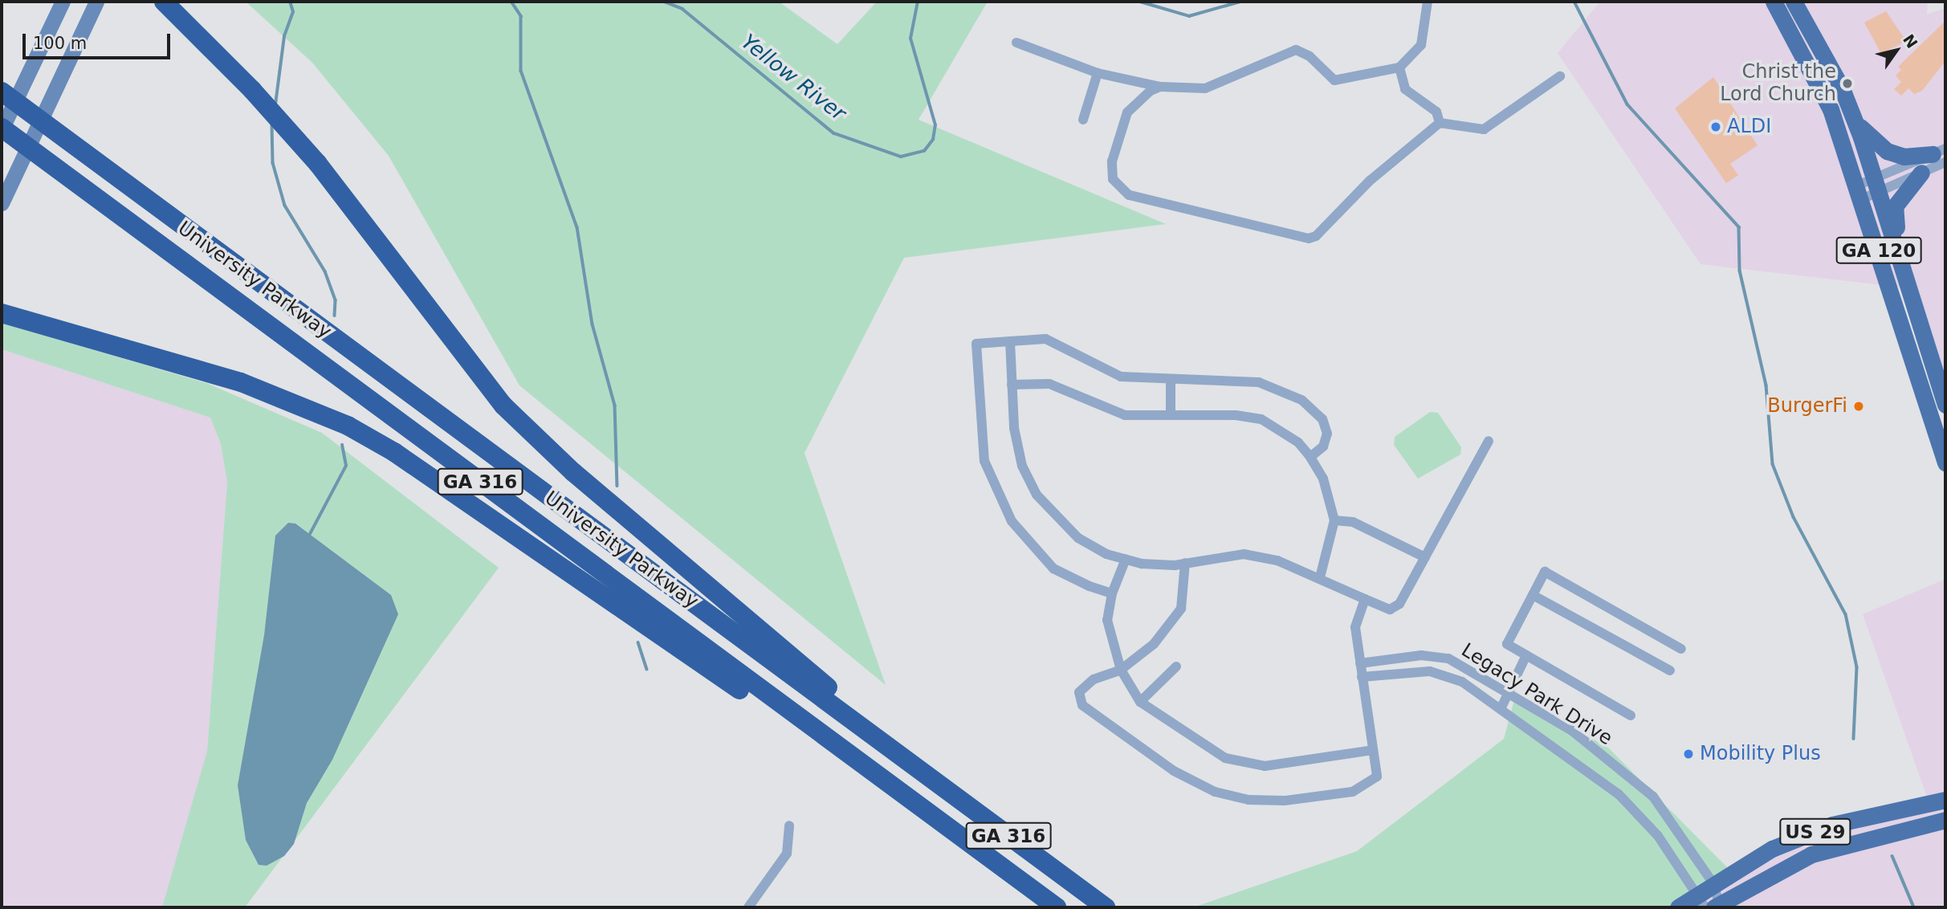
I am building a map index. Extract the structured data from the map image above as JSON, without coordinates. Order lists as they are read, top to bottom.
{
  "streets": {
    "highway": ["University Parkway", "GA 316"],
    "main road": ["GA 120", "US 29"],
    "street": ["Legacy Park Drive"]
  },
  "crossings": [
    ["Legacy Park Drive", "US 29"]
  ],
  "water": ["Yellow River"],
  "places": [
    "Christ the Lord Church",
    "ALDI",
    "BurgerFi",
    "Mobility Plus"
  ],
  "scale_bar": "100 m",
  "north": "top right"
}
